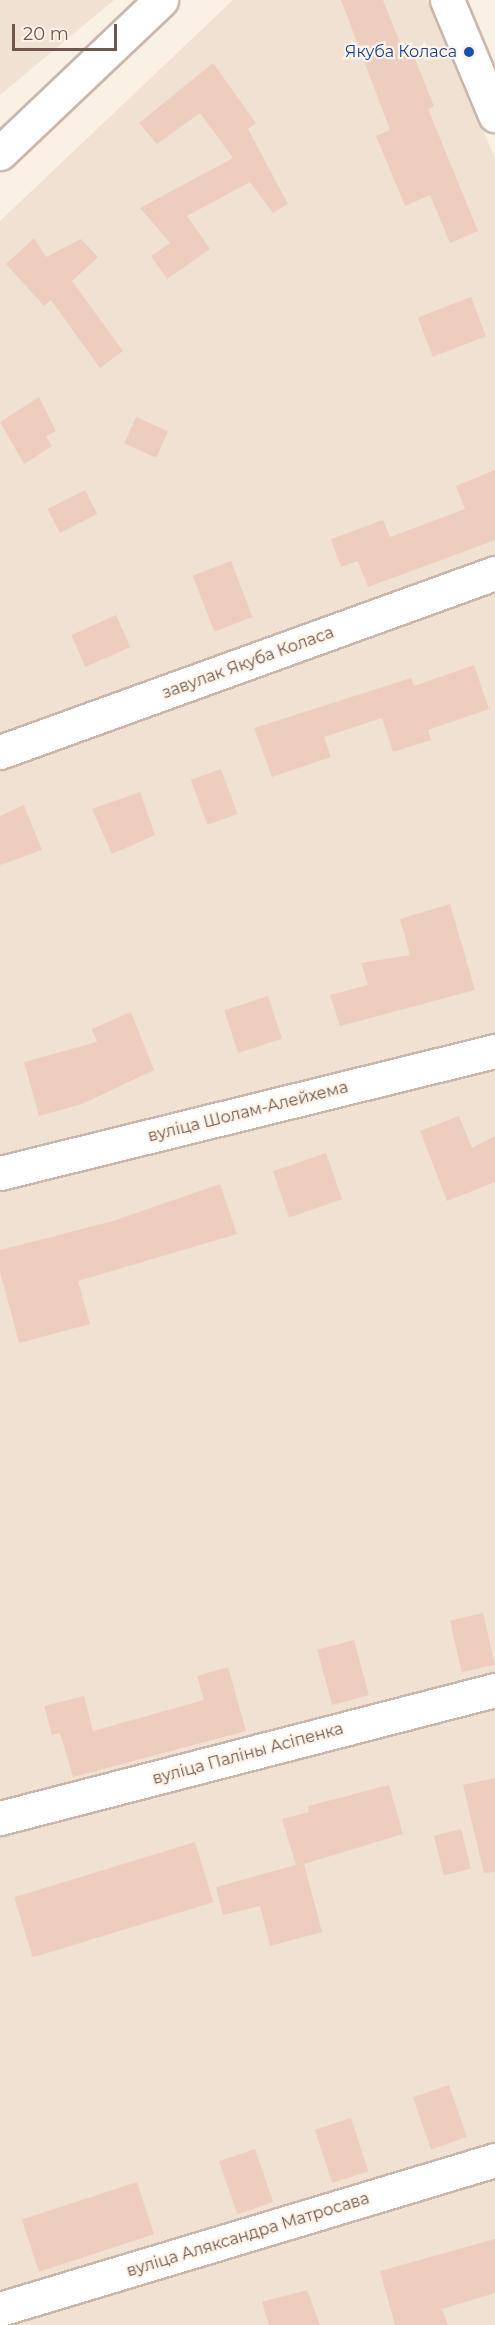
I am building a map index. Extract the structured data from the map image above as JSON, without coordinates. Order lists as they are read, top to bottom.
{
  "streets": {
    "street": [
      "завулак Якуба Коласа",
      "вуліца Шолам-Алейхема",
      "вуліца Паліны Асіпенка",
      "вуліца Аляксандра Матросава"
    ]
  },
  "places": ["Якуба Коласа"],
  "scale_bar": "20 m"
}
